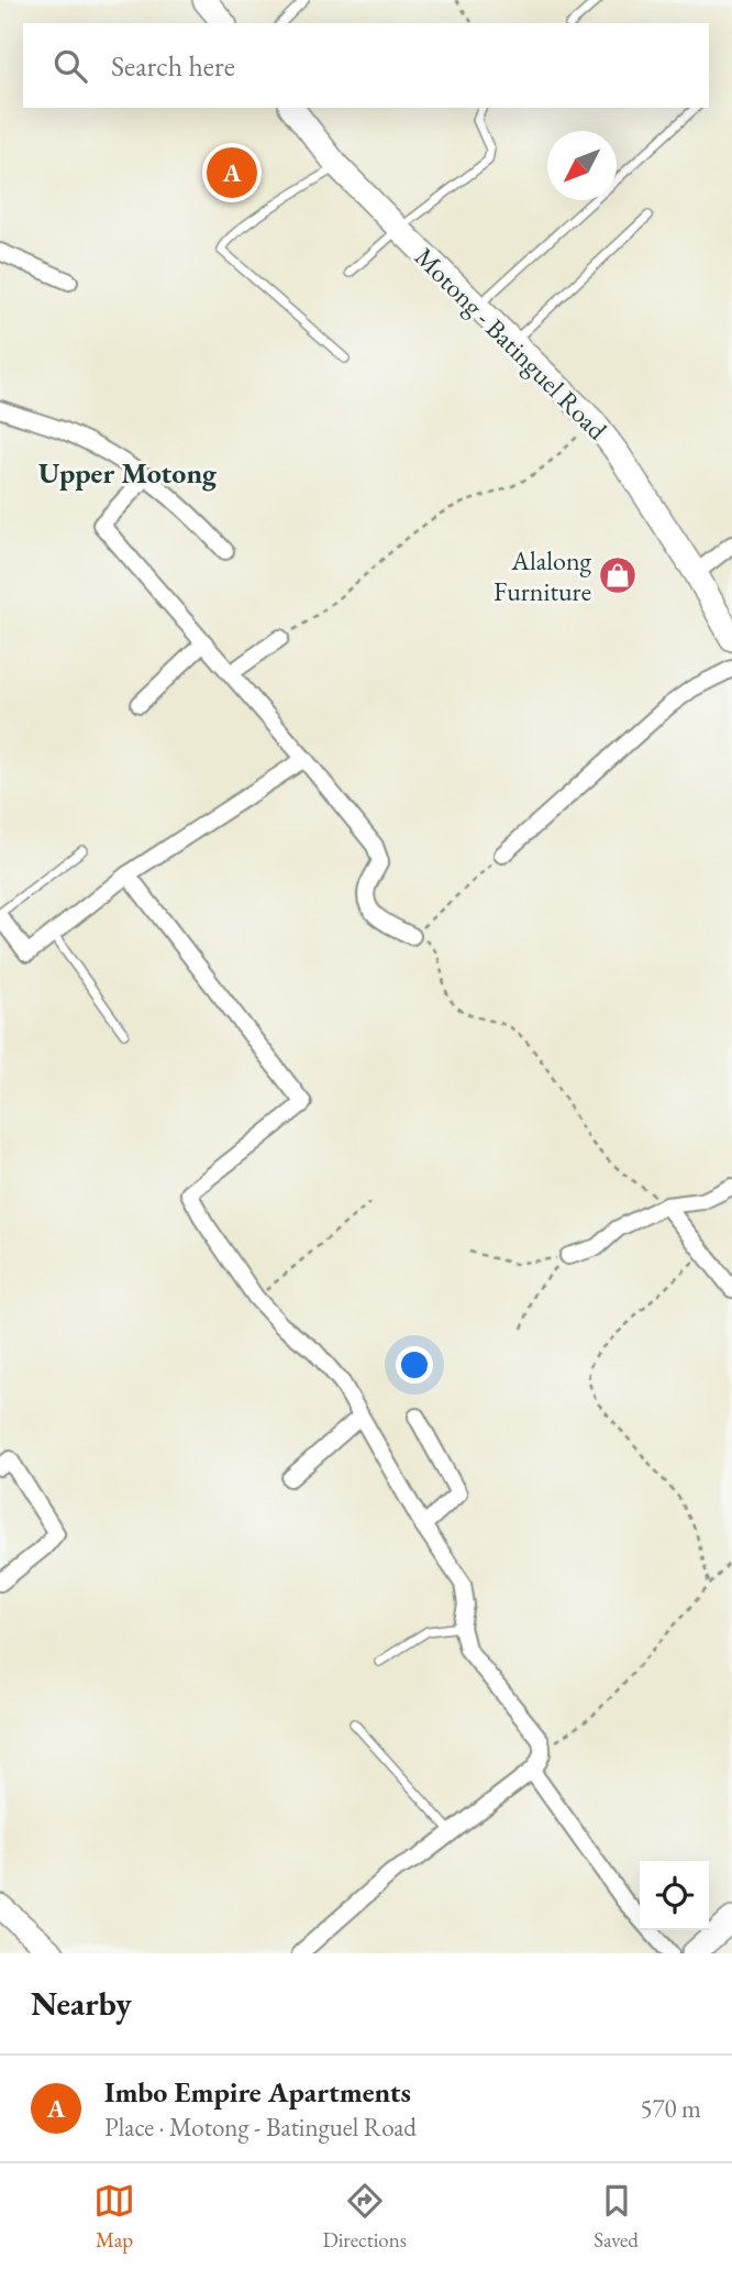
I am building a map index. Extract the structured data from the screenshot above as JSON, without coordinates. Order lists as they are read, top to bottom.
{
  "streets": {
    "street": ["Motong - Batinguel Road"]
  },
  "districts": ["Upper Motong"],
  "places": {
    "shop": ["Alalong Furniture"]
  },
  "north": "bottom left",
  "page": {
    "search": "Search here",
    "pins": "A",
    "heading": "Nearby",
    "list": [
      {
        "mark": "A",
        "name": "Imbo Empire Apartments",
        "note": "Place · Motong - Batinguel Road",
        "value": "570 m"
      }
    ],
    "nav": ["Map", "Directions", "Saved"]
  }
}
